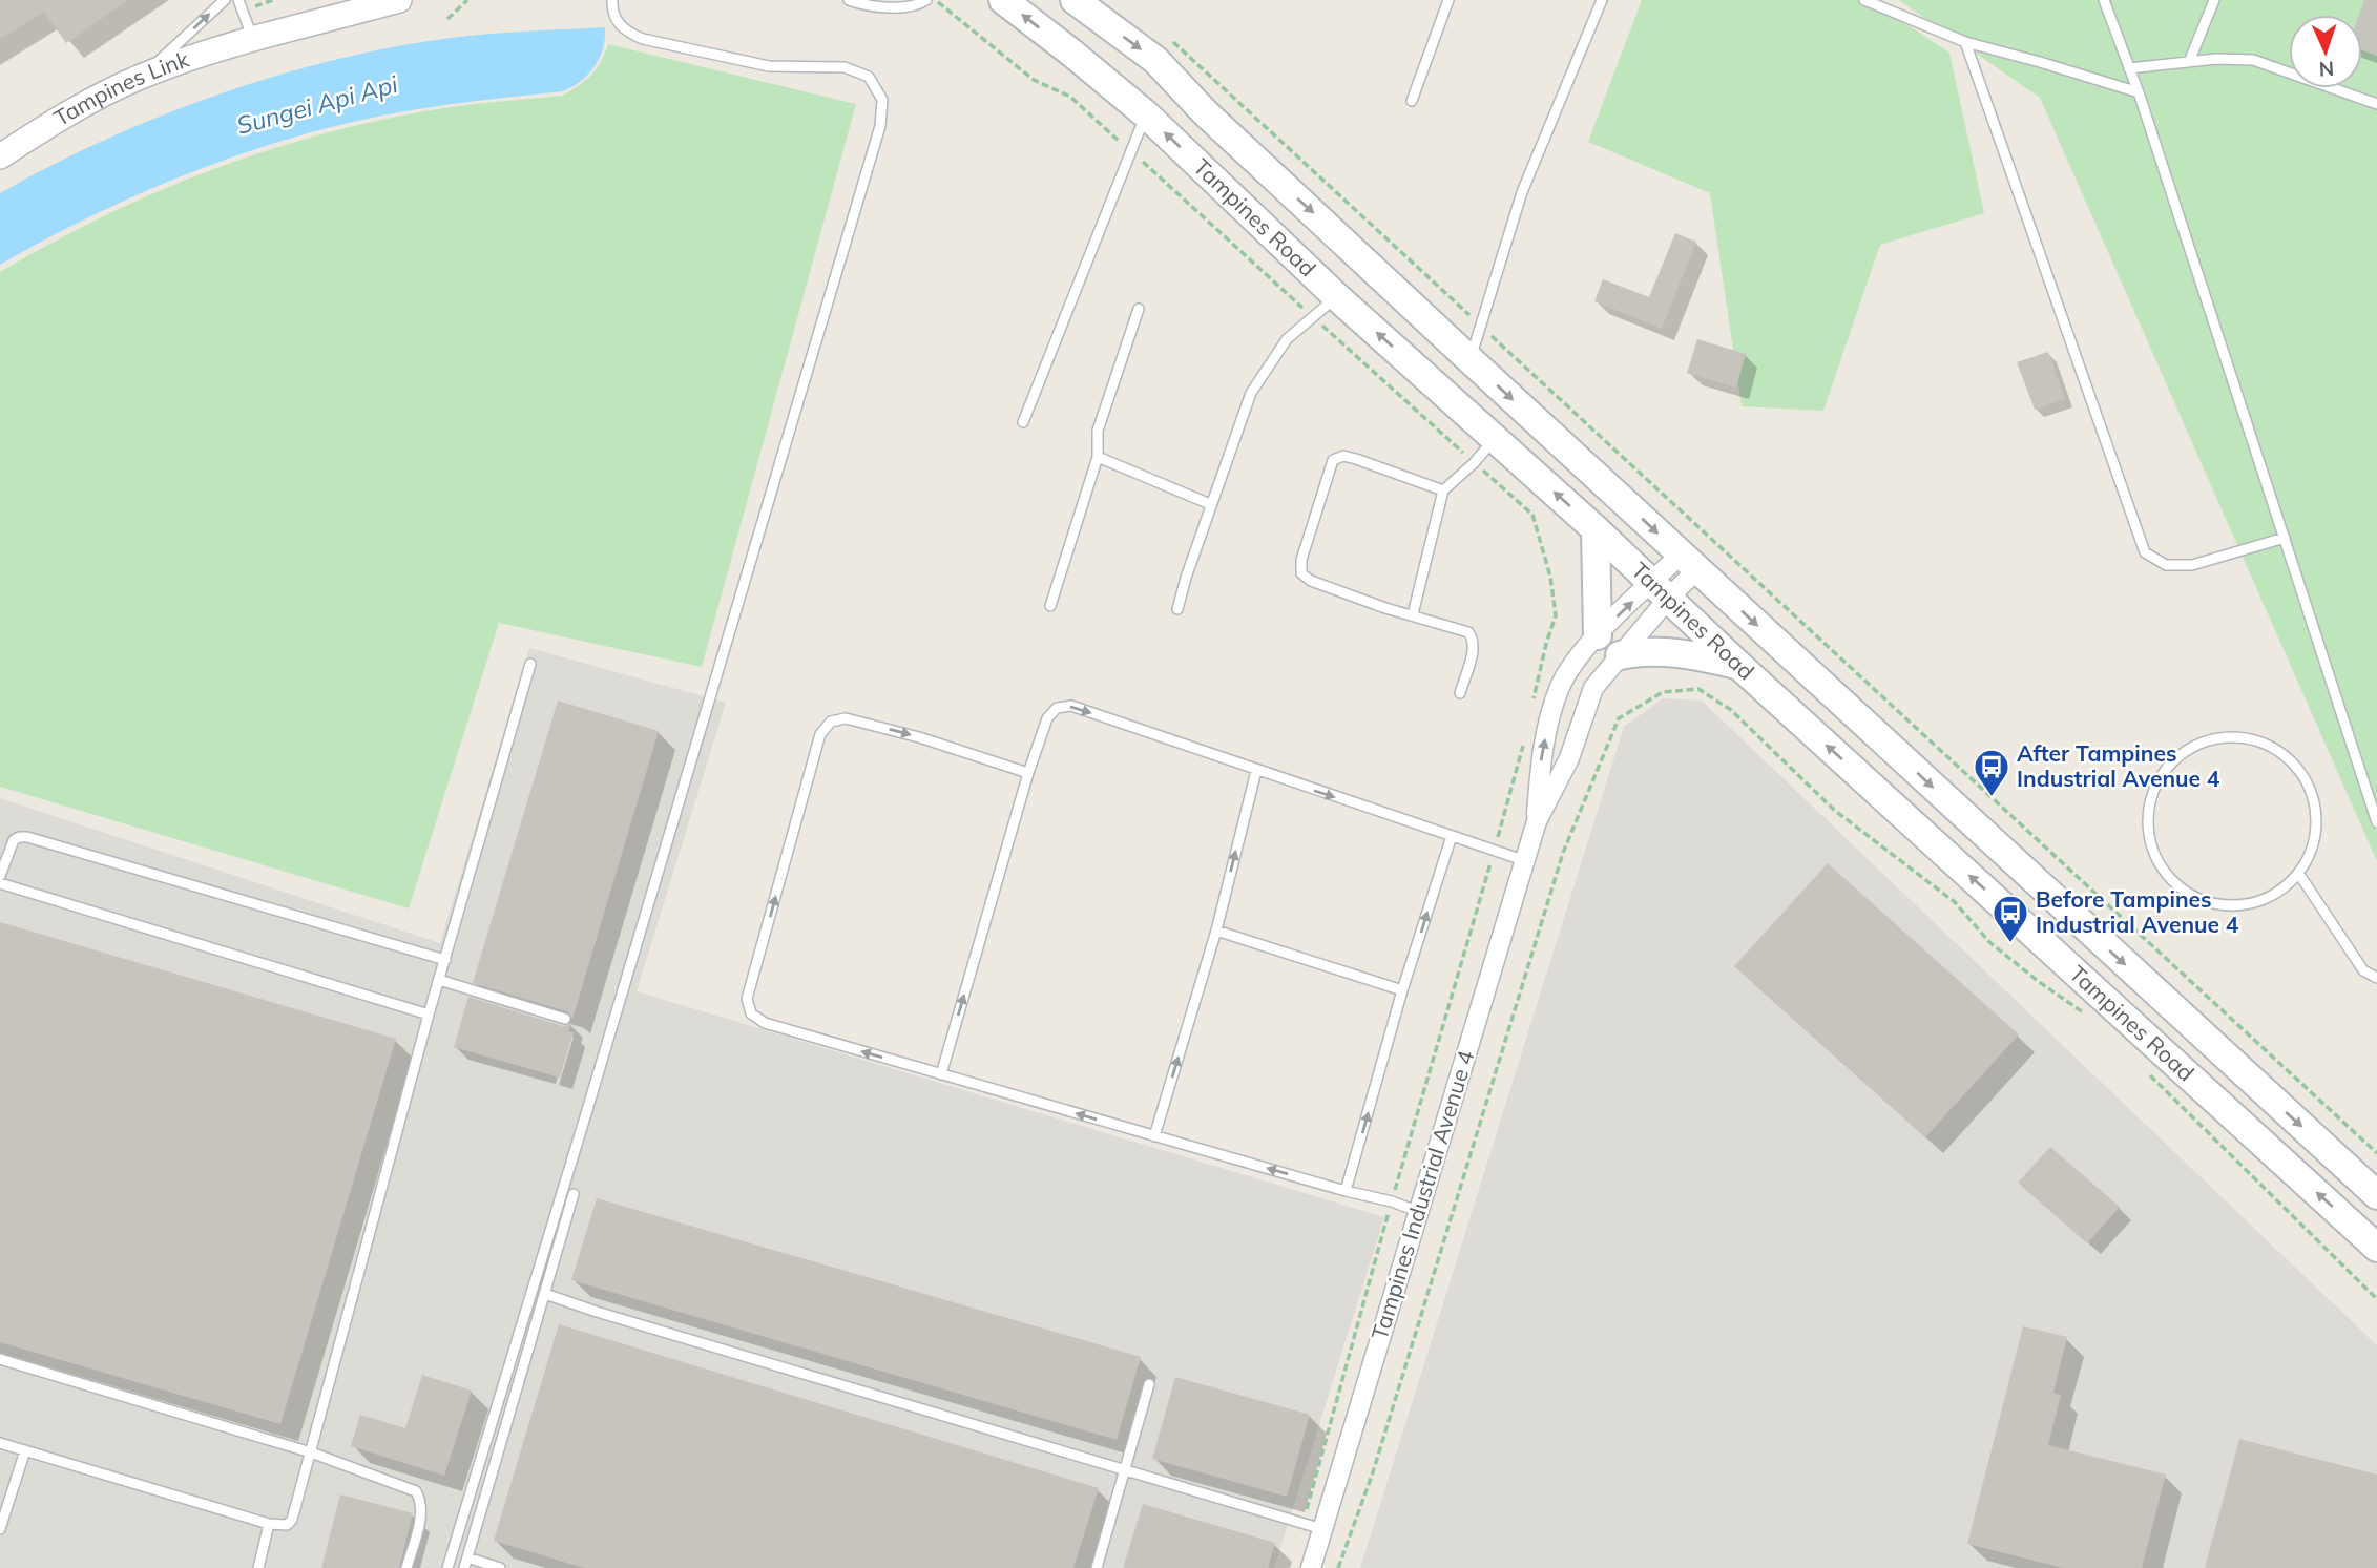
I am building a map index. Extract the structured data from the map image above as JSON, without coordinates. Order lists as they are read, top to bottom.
{
  "streets": {
    "main road": ["Tampines Road"],
    "street": ["Tampines Link", "Tampines Industrial Avenue 4"]
  },
  "crossings": [
    ["Tampines Road", "Tampines Industrial Avenue 4"]
  ],
  "water": ["Sungei Api Api"],
  "places": {
    "bus stop": ["After Tampines Industrial Avenue 4", "Before Tampines Industrial Avenue 4"]
  },
  "north": "bottom"
}
